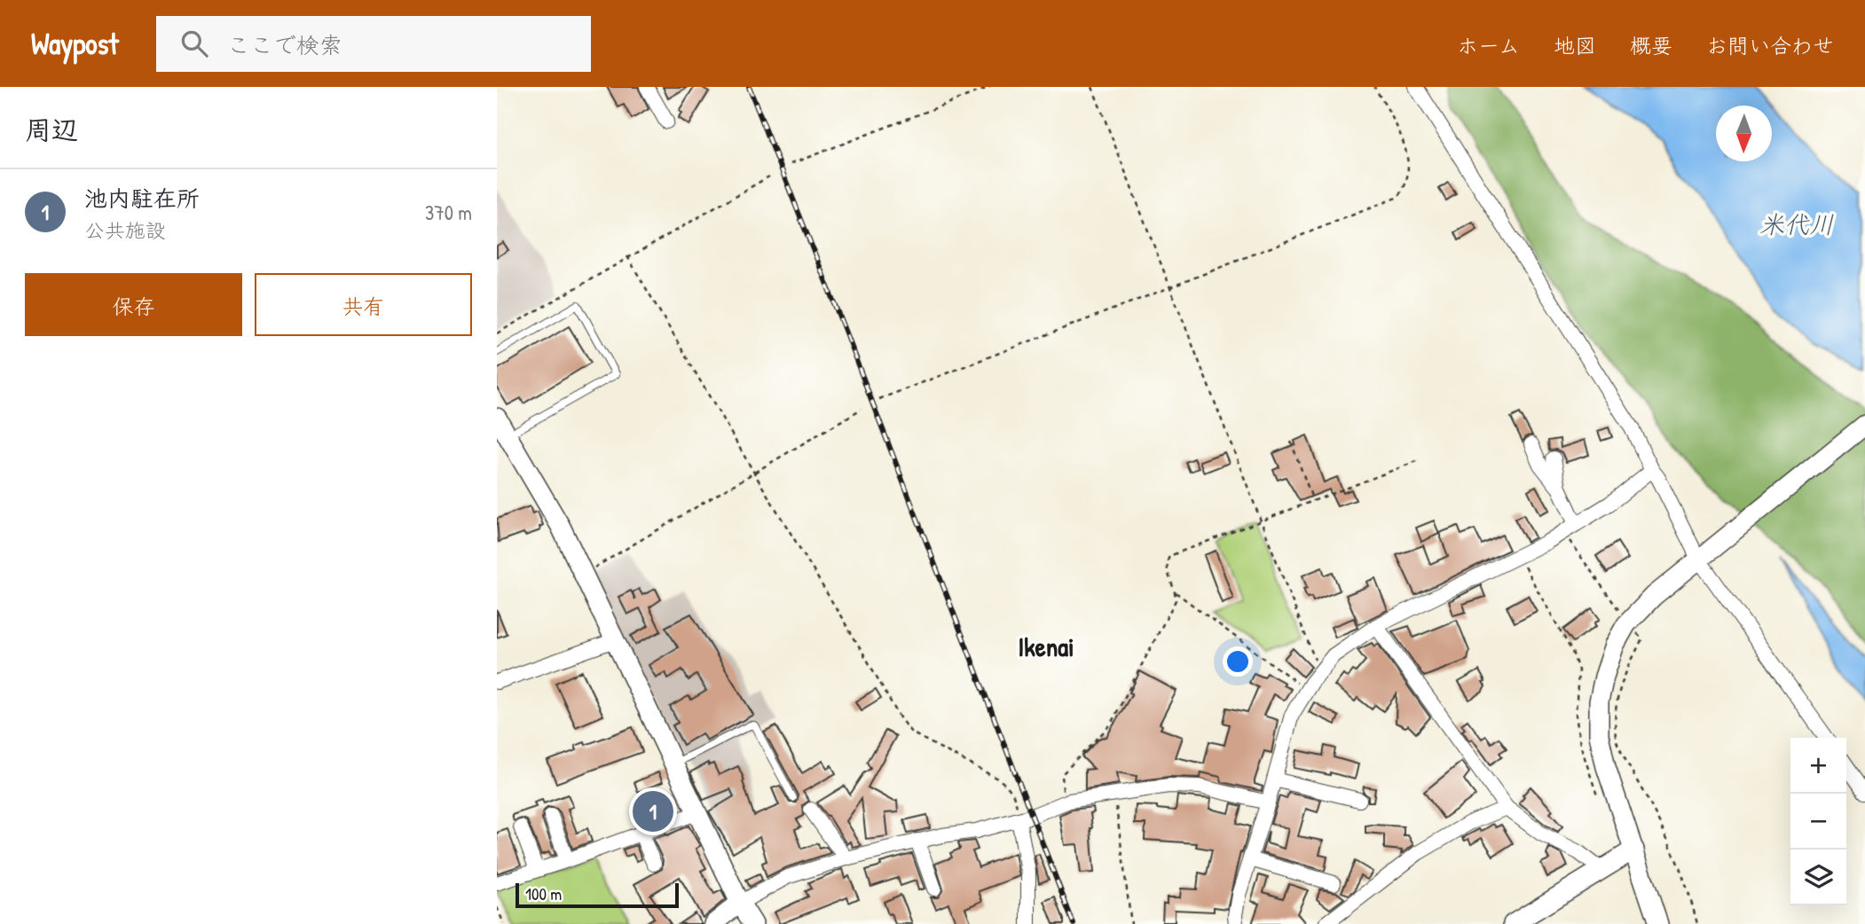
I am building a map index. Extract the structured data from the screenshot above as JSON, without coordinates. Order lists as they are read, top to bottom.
{
  "districts": ["Ikenai"],
  "water": ["米代川"],
  "scale_bar": "100 m",
  "north": "bottom",
  "page": {
    "header": "Waypost",
    "search": "ここで検索",
    "nav": [
      "ホーム",
      "地図",
      "概要",
      "お問い合わせ"
    ],
    "heading": "周辺",
    "list": [
      {
        "mark": "1",
        "name": "池内駐在所",
        "note": "公共施設",
        "value": "370 m"
      }
    ],
    "buttons": ["保存", "共有"],
    "map_buttons": ["+", "−"],
    "pins": "1",
    "scale": "100 m"
  }
}
